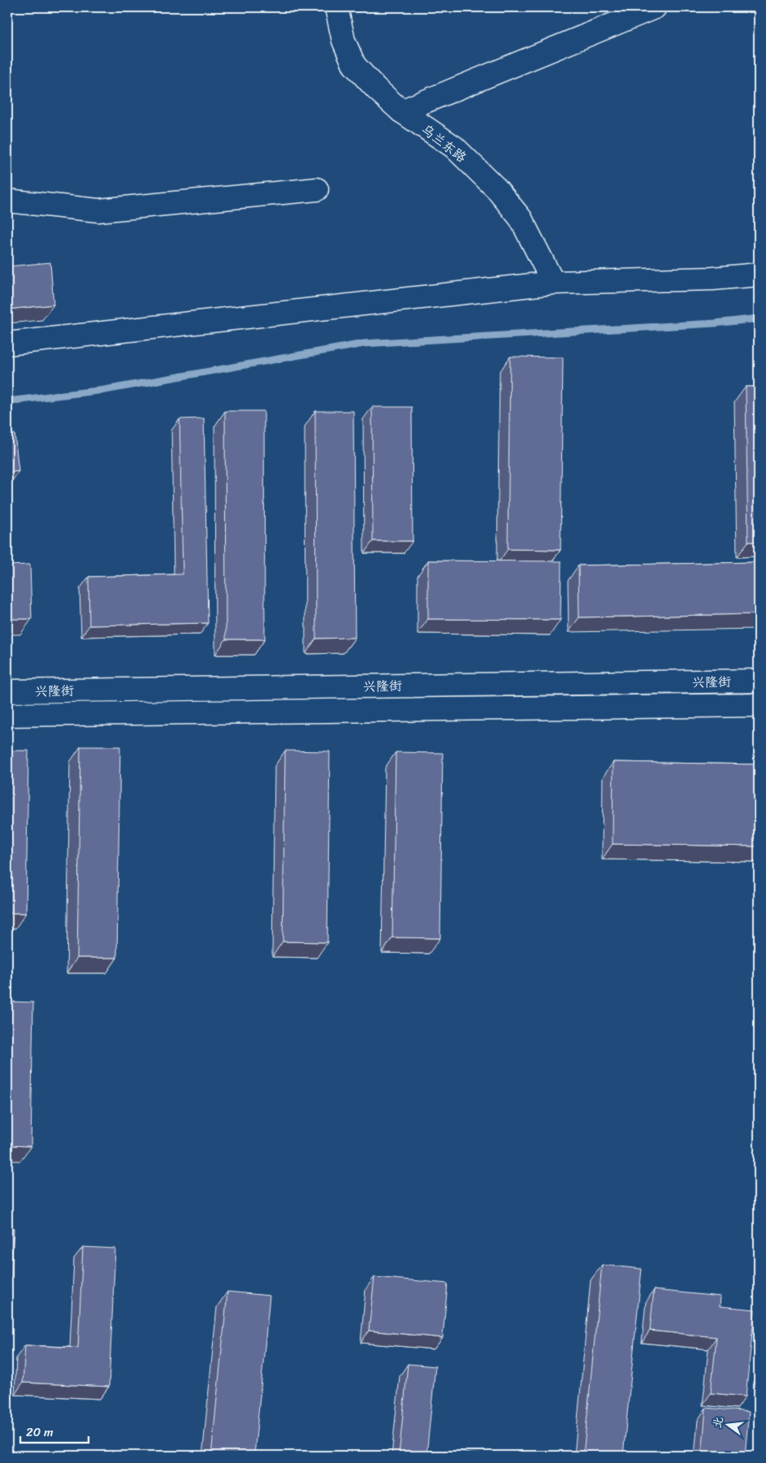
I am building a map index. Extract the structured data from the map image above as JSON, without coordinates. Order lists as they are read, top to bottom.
{
  "streets": {
    "street": ["乌兰东路", "兴隆街"]
  },
  "scale_bar": "20 m",
  "north": "left"
}
